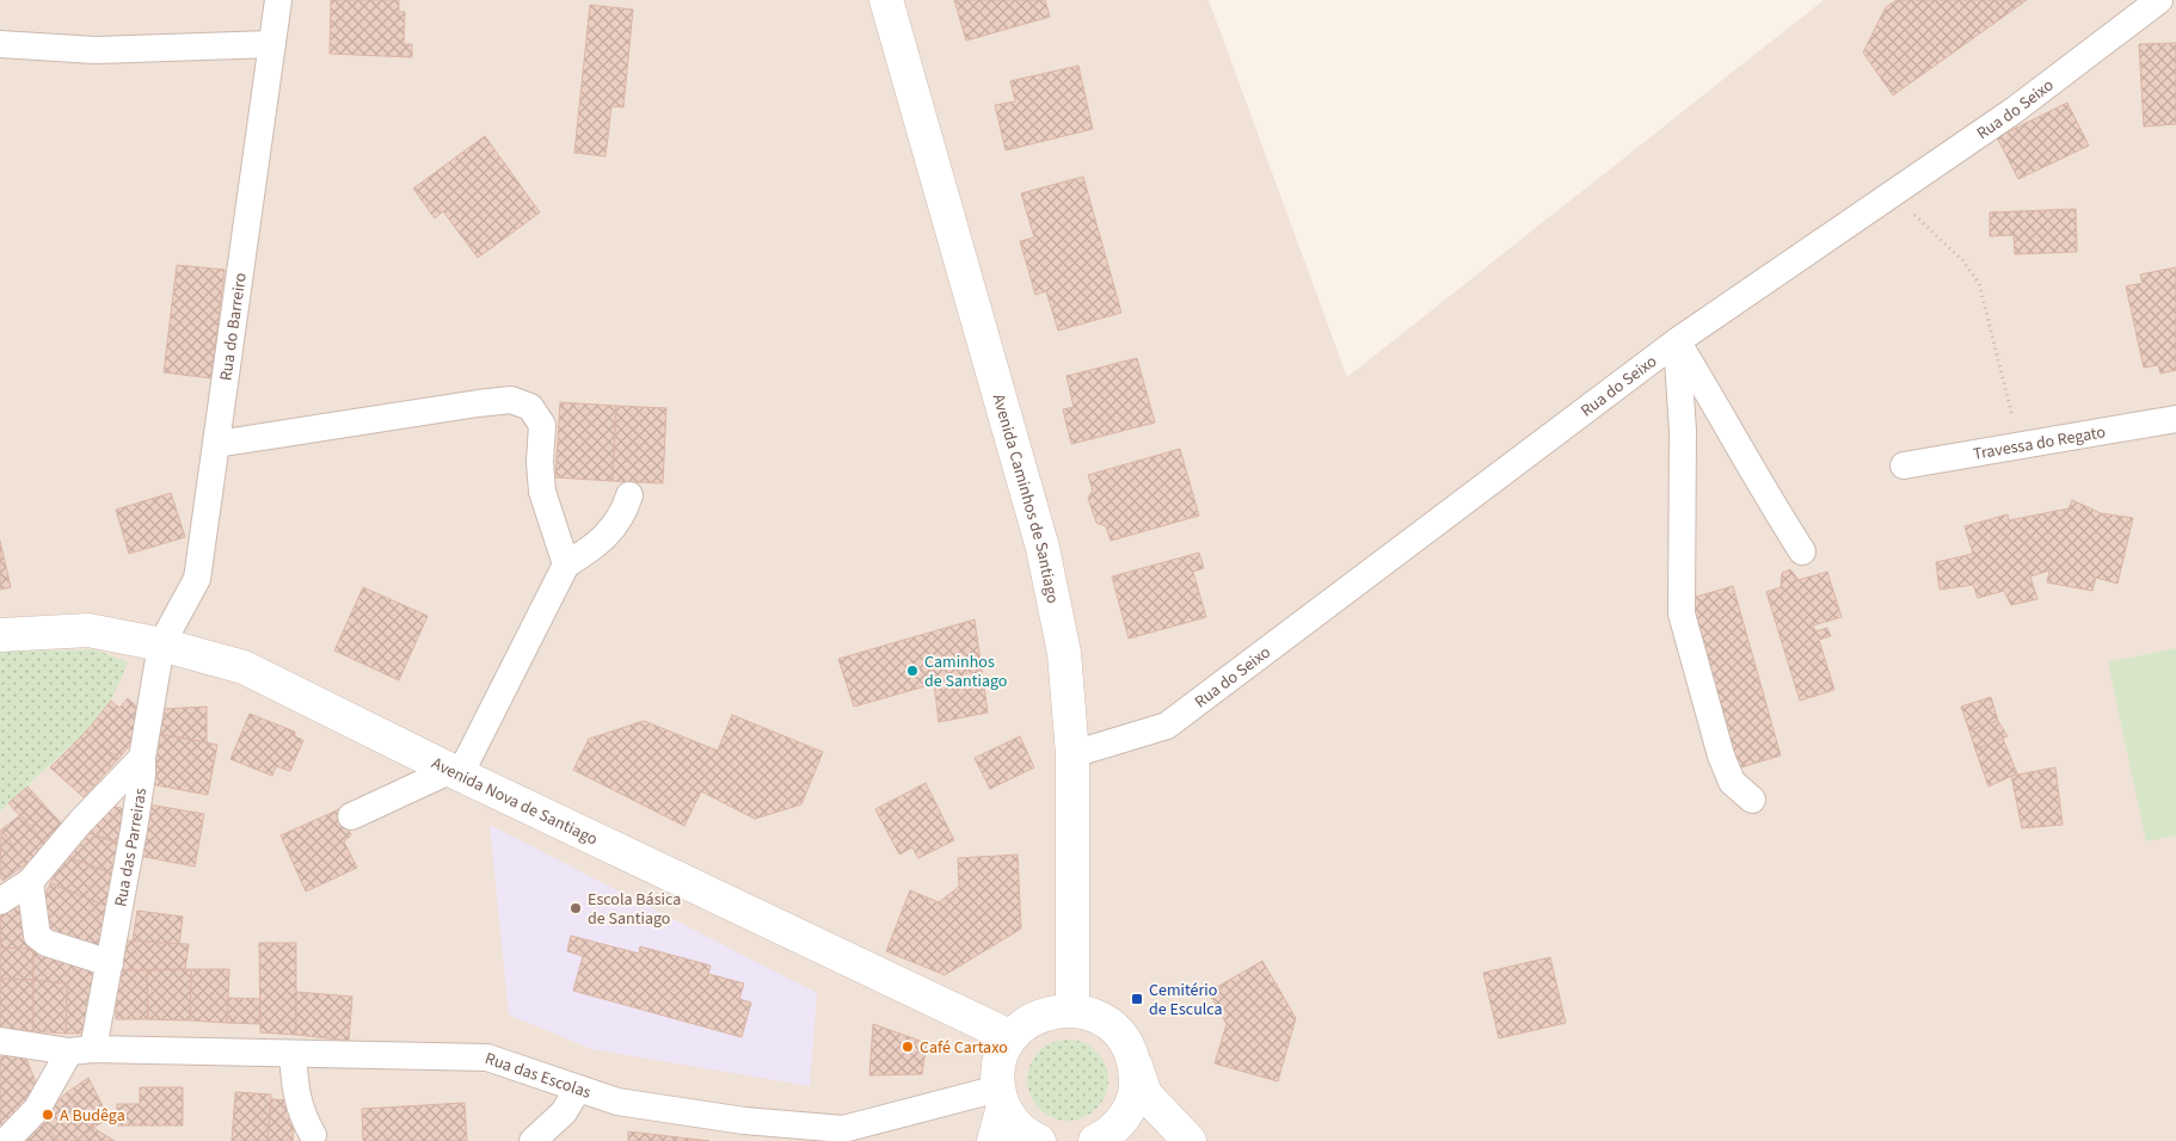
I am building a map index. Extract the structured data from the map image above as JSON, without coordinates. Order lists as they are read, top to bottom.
{
  "streets": {
    "street": [
      "Rua do Seixo",
      "Rua do Barreiro",
      "Travessa do Regato",
      "Avenida Caminhos de Santiago",
      "Avenida Nova de Santiago",
      "Rua das Parreiras",
      "Rua das Escolas"
    ]
  },
  "crossings": [
    ["Rua do Seixo", "Avenida Caminhos de Santiago"],
    ["Rua do Barreiro", "Avenida Nova de Santiago"],
    ["Rua do Barreiro", "Rua das Parreiras"],
    ["Avenida Nova de Santiago", "Rua das Parreiras"],
    ["Rua das Parreiras", "Rua das Escolas"]
  ],
  "places": {
    "other": [
      "Caminhos de Santiago",
      "Escola Básica de Santiago",
      "Café Cartaxo",
      "A Budêga"
    ],
    "transit": ["Cemitério de Esculca"]
  }
}
